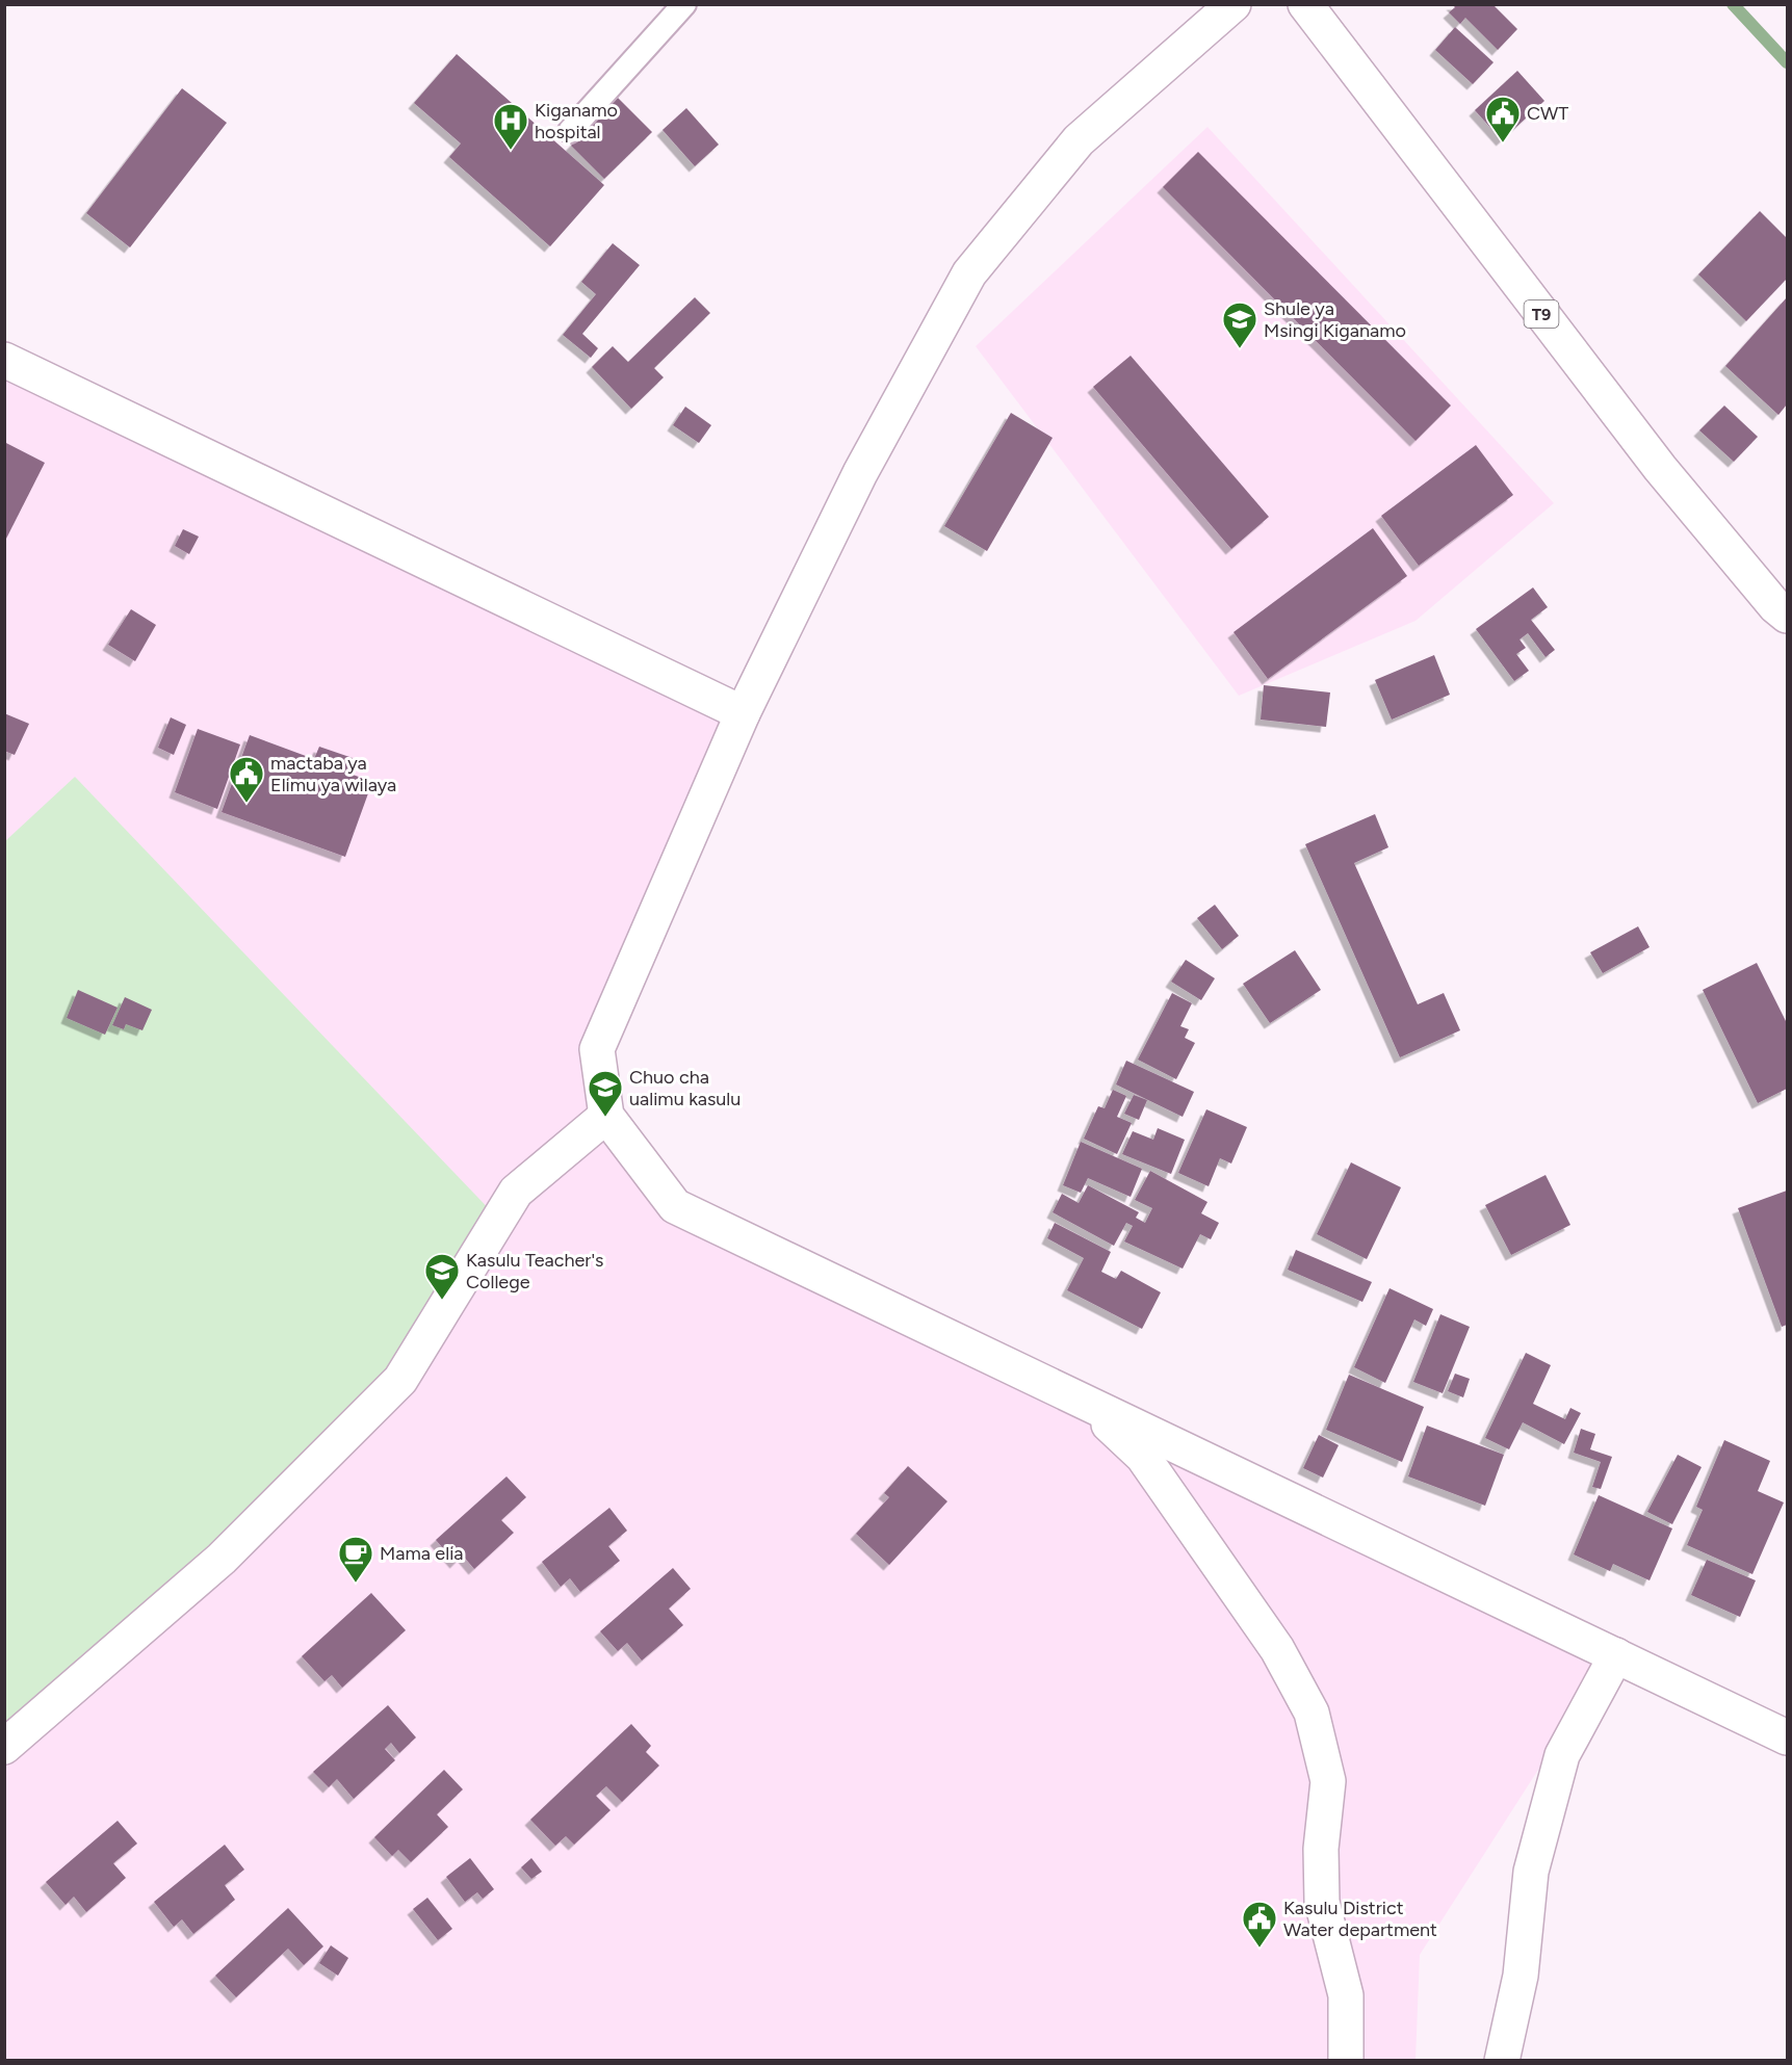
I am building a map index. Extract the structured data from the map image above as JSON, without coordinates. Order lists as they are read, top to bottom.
{
  "streets": {
    "main road": ["T9"]
  },
  "places": {
    "public building": ["CWT", "mactaba ya Elimu ya wilaya", "Kasulu District Water department"],
    "hospital": ["Kiganamo hospital"],
    "school or university": ["Shule ya Msingi Kiganamo", "Chuo cha ualimu kasulu", "Kasulu Teacher's College"],
    "cafe": ["Mama elia"]
  }
}
